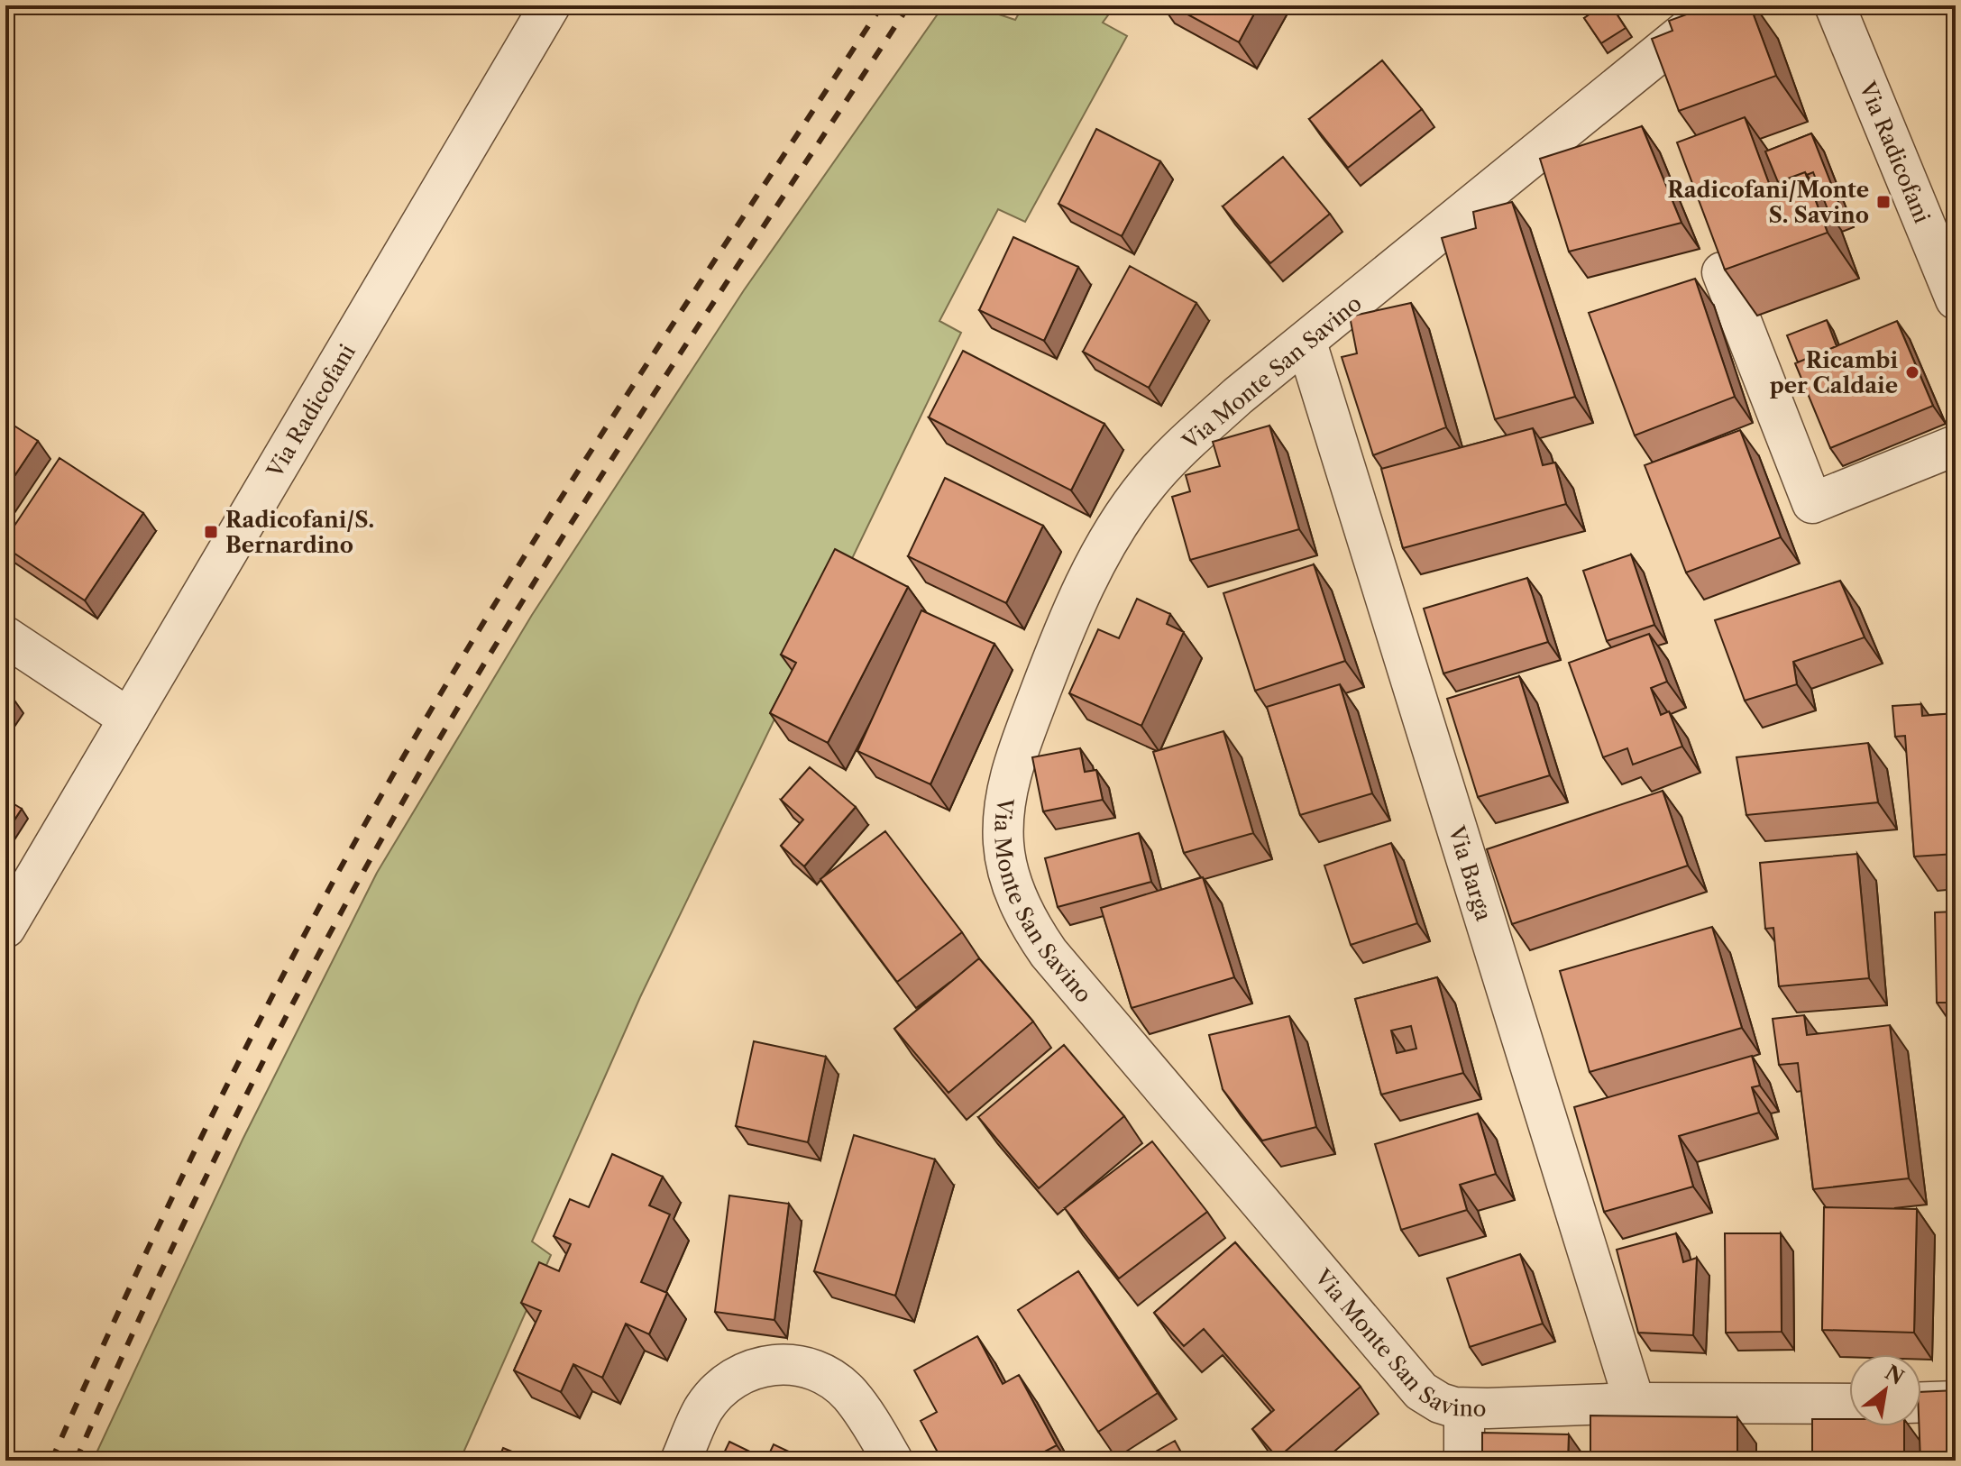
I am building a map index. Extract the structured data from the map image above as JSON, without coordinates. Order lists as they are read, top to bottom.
{
  "streets": {
    "street": ["Via Radicofani", "Via Monte San Savino", "Via Barga"]
  },
  "crossings": [
    ["Via Monte San Savino", "Via Barga"]
  ],
  "places": {
    "transit": ["Radicofani/Monte S. Savino", "Radicofani/S. Bernardino"],
    "other": ["Ricambi per Caldaie"]
  },
  "north": "top right"
}
